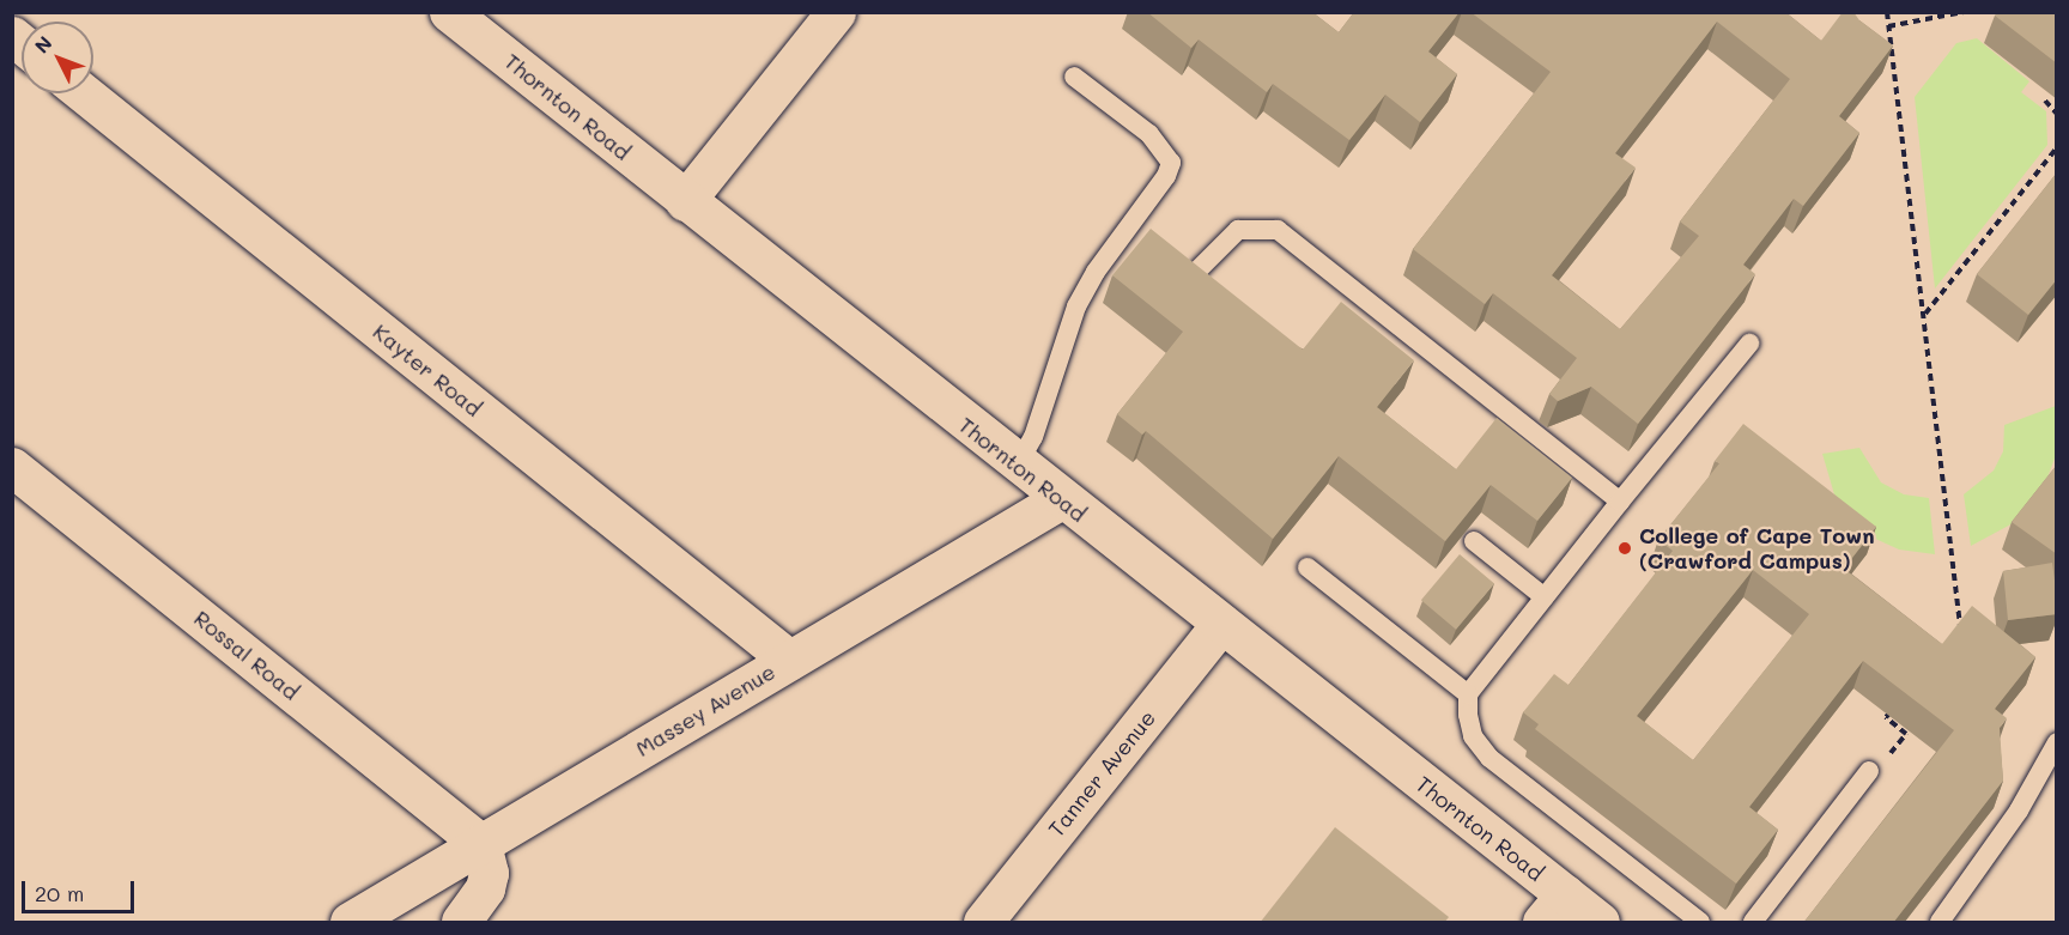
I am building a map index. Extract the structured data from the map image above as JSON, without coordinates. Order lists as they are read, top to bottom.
{
  "streets": {
    "street": [
      "Thornton Road",
      "Kayter Road",
      "Rossal Road",
      "Massey Avenue",
      "Tanner Avenue"
    ]
  },
  "crossings": [
    ["Thornton Road", "Massey Avenue"],
    ["Thornton Road", "Tanner Avenue"],
    ["Kayter Road", "Massey Avenue"],
    ["Rossal Road", "Massey Avenue"]
  ],
  "places": ["College of Cape Town (Crawford Campus)"],
  "scale_bar": "20 m",
  "north": "top left"
}
